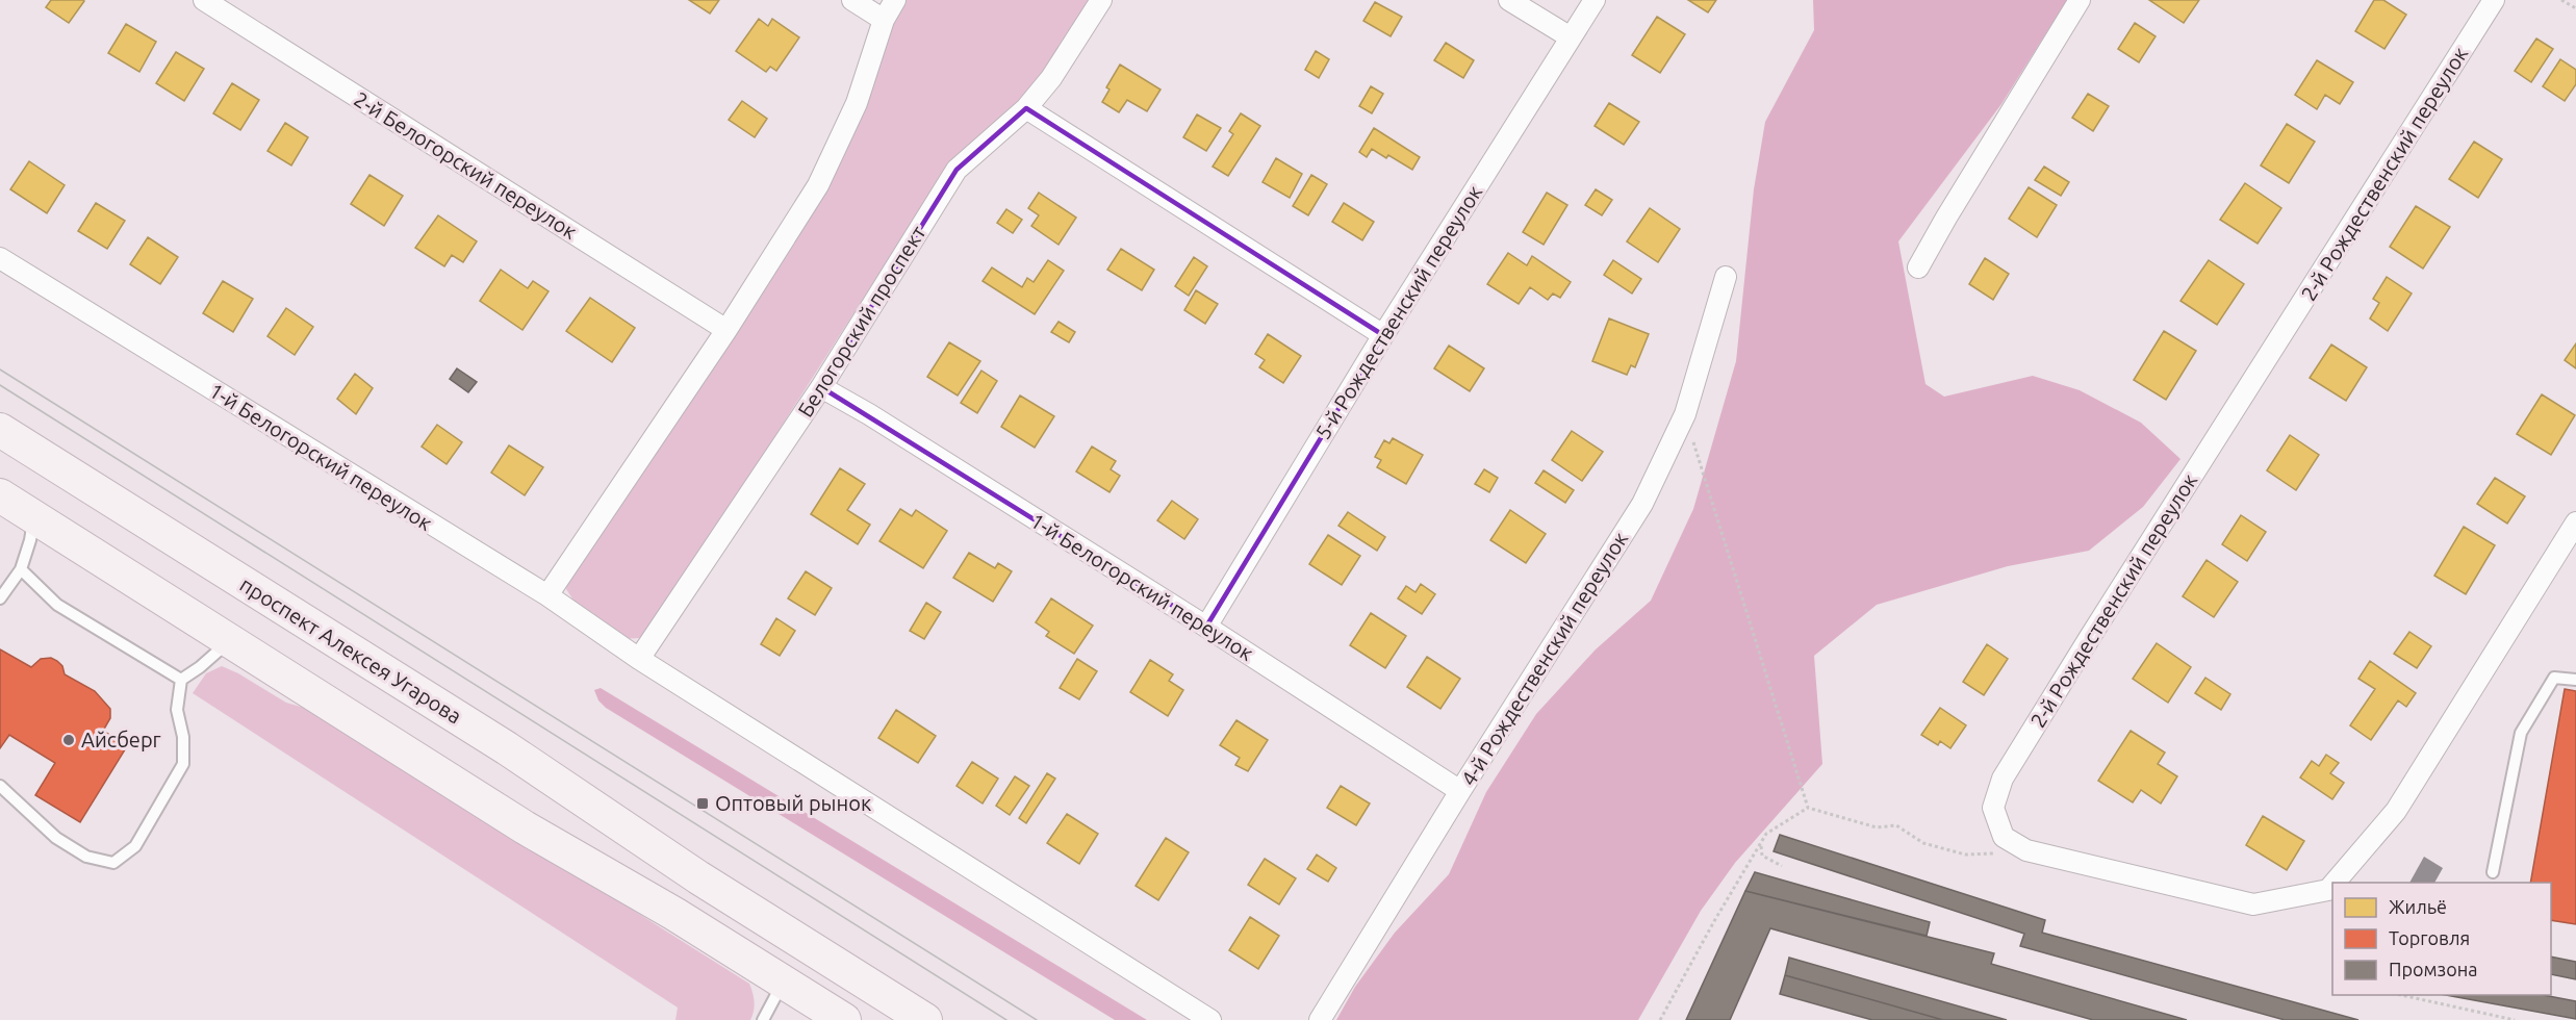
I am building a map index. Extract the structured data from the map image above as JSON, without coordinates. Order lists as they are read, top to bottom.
{
  "streets": {
    "main road": ["проспект Алексея Угарова"],
    "street": [
      "2-й Белогорский переулок",
      "2-й Рождественский переулок",
      "5-й Рождественский переулок",
      "Белогорский проспект",
      "1-й Белогорский переулок",
      "4-й Рождественский переулок"
    ]
  },
  "crossings": [
    ["5-й Рождественский переулок", "1-й Белогорский переулок"],
    ["Белогорский проспект", "1-й Белогорский переулок"],
    ["1-й Белогорский переулок", "4-й Рождественский переулок"]
  ],
  "places": {
    "other": ["Айсберг"],
    "transit": ["Оптовый рынок"]
  },
  "legend": ["Жильё", "Торговля", "Промзона"]
}
